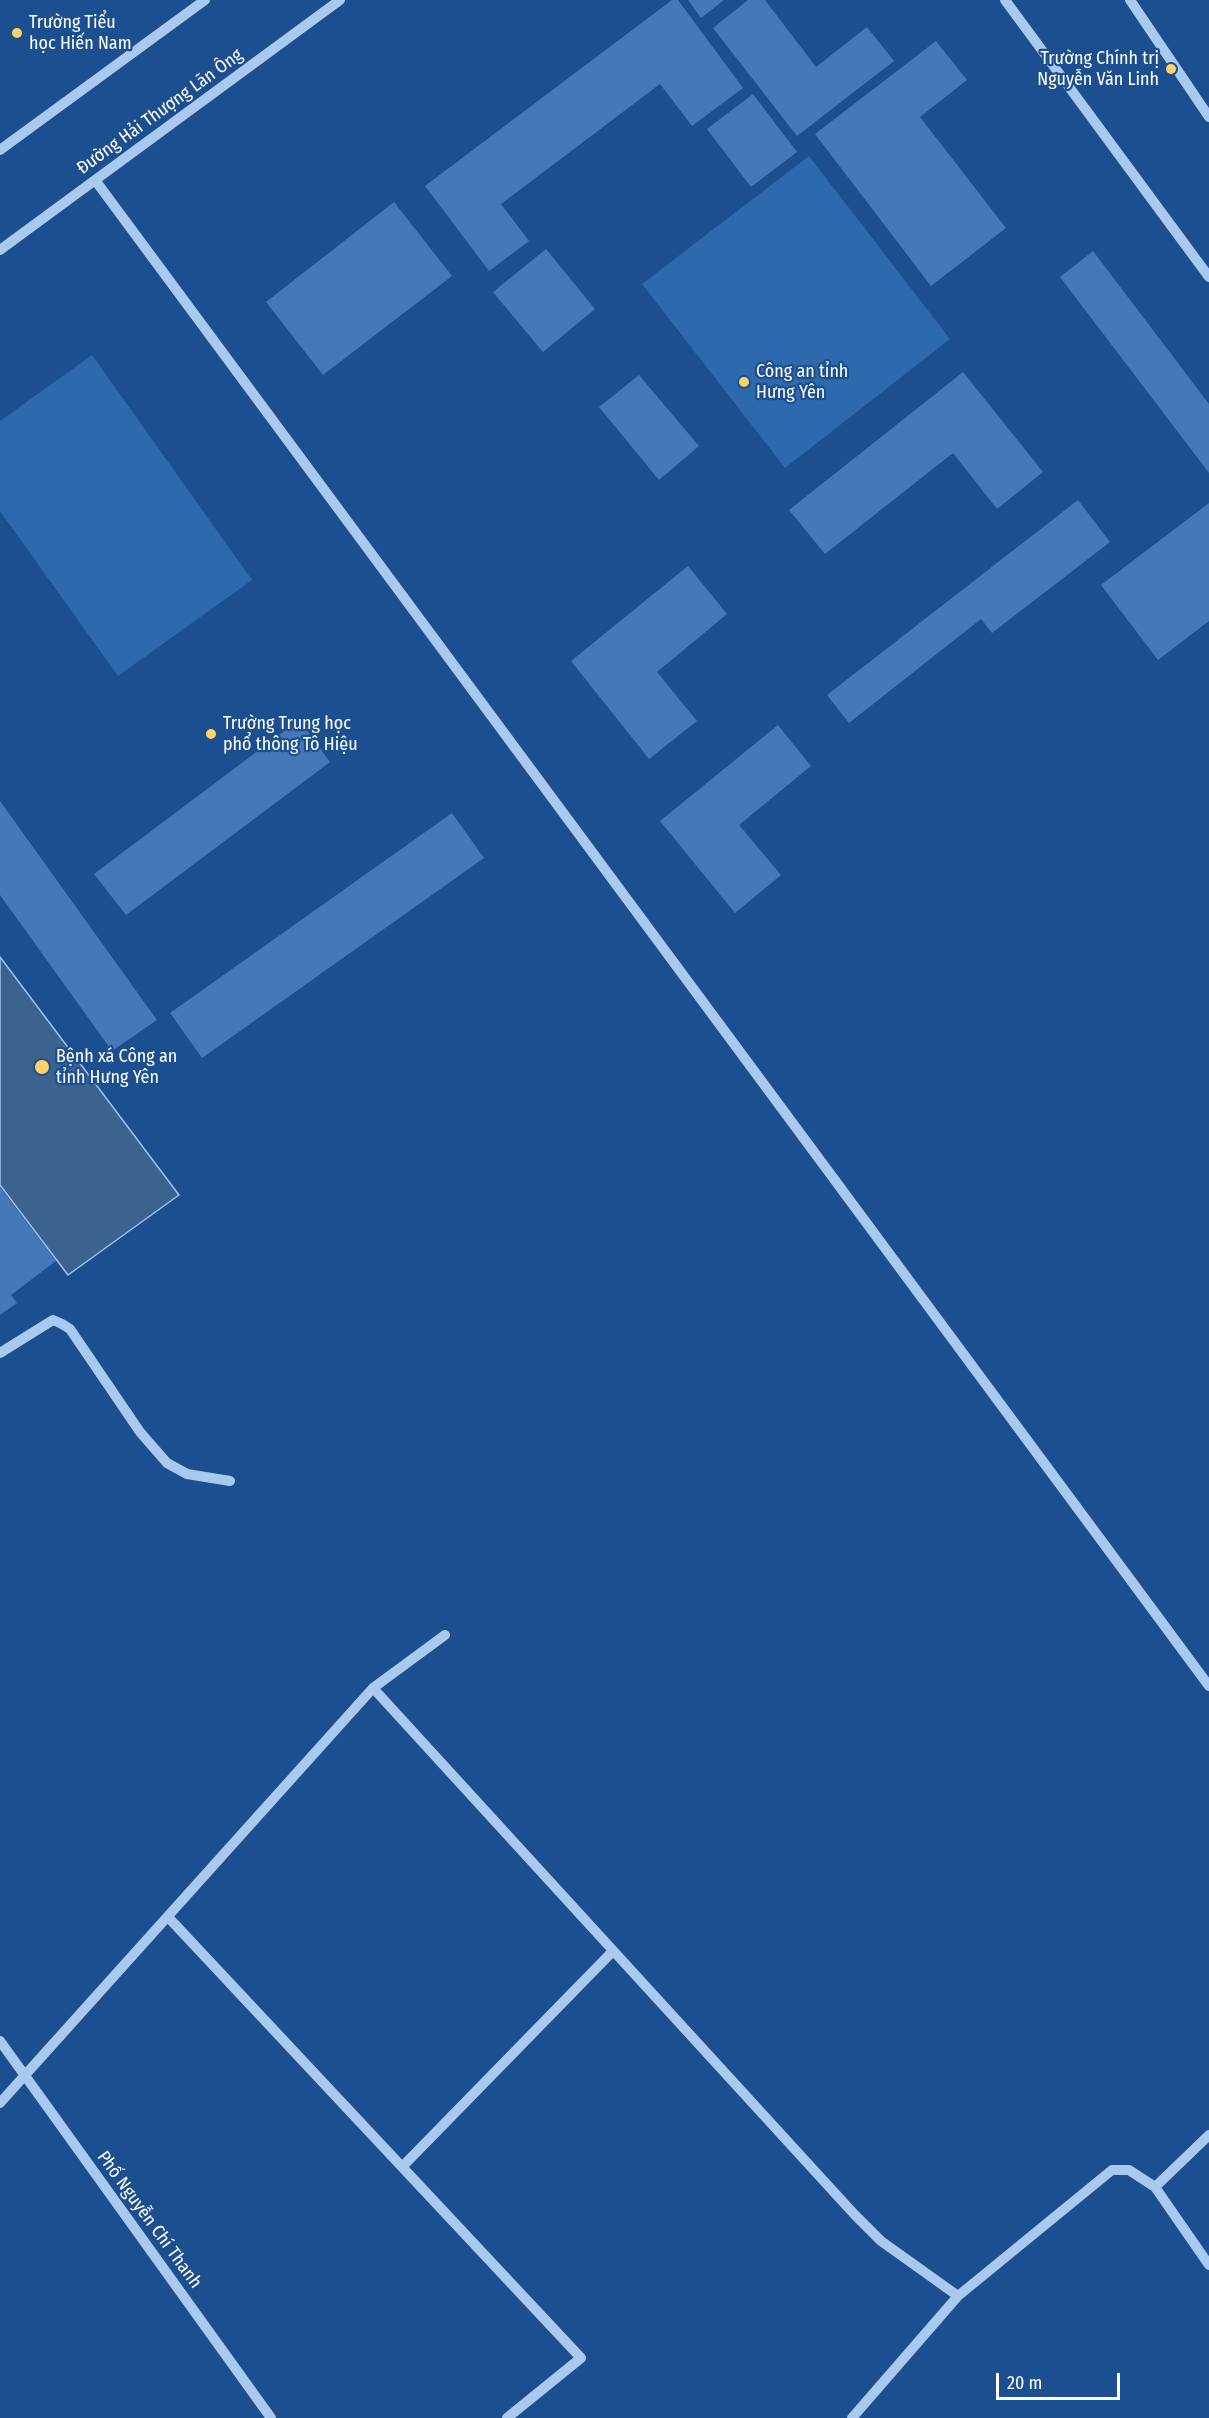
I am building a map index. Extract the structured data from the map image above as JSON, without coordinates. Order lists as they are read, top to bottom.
{
  "streets": {
    "street": ["Đường Hải Thượng Lãn Ông", "Phố Nguyễn Chí Thanh"]
  },
  "places": [
    "Trường Tiểu học Hiến Nam",
    "Trường Chính trị Nguyễn Văn Linh",
    "Công an tỉnh Hưng Yên",
    "Trường Trung học phổ thông Tô Hiệu",
    "Bệnh xá Công an tỉnh Hưng Yên"
  ],
  "scale_bar": "20 m"
}
